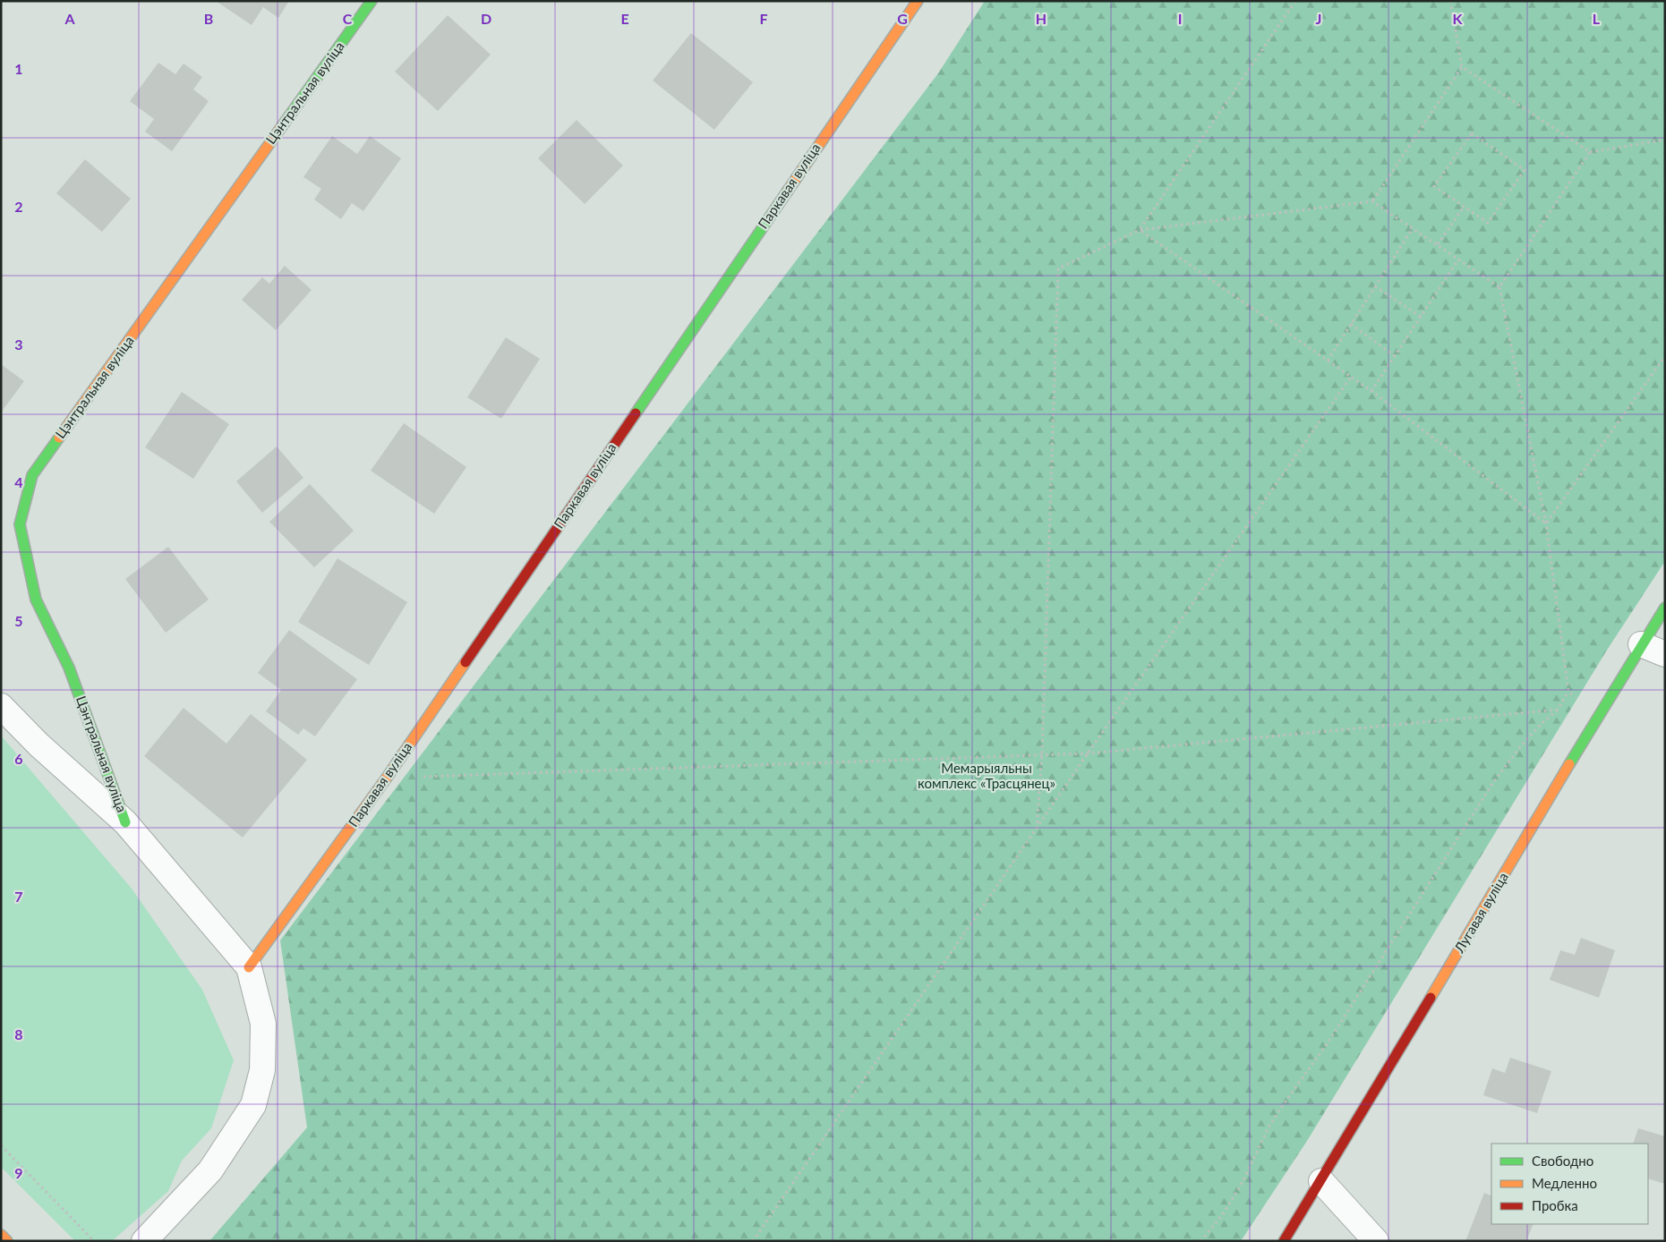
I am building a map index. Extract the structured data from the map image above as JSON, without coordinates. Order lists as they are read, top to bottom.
{
  "streets": {
    "main road": ["Цэнтральная вуліца", "Паркавая вуліца", "Лугавая вуліца"]
  },
  "crossings": [
    ["Цэнтральная вуліца", "Паркавая вуліца"]
  ],
  "parks": ["Мемарыяльны комплекс «Трасцянец»"],
  "legend": ["Свободно", "Медленно", "Пробка"],
  "grid": {
    "columns": [
      "A",
      "B",
      "C",
      "D",
      "E",
      "F",
      "G",
      "H",
      "I",
      "J",
      "K",
      "L"
    ],
    "rows": [
      "1",
      "2",
      "3",
      "4",
      "5",
      "6",
      "7",
      "8",
      "9"
    ]
  }
}
